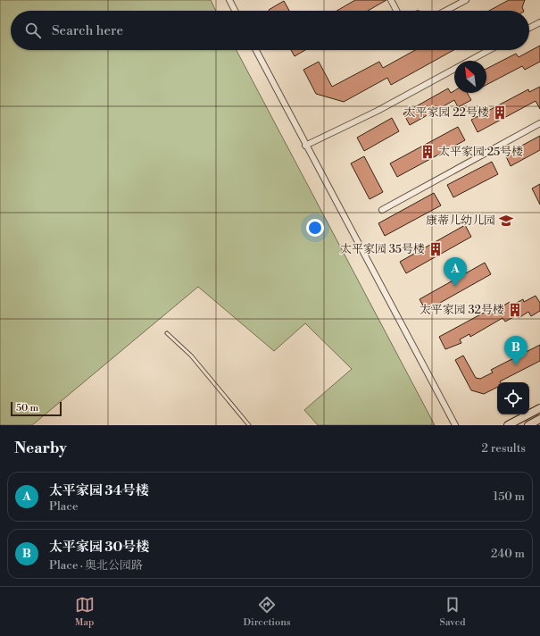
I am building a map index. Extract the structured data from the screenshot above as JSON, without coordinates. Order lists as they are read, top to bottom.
{
  "places": {
    "building": [
      "太平家园 22号楼",
      "太平家园 25号楼",
      "太平家园 35号楼",
      "太平家园 32号楼"
    ],
    "school or university": ["康蒂儿幼儿园"]
  },
  "scale_bar": "50 m",
  "north": "top left",
  "page": {
    "search": "Search here",
    "pins": ["A", "B"],
    "scale": "50 m",
    "heading": ["Nearby", "2 results"],
    "list": [
      {
        "mark": "A",
        "name": "太平家园 34号楼",
        "note": "Place",
        "value": "150 m"
      },
      {
        "mark": "B",
        "name": "太平家园 30号楼",
        "note": "Place · 奥北公园路",
        "value": "240 m"
      }
    ],
    "nav": ["Map", "Directions", "Saved"]
  }
}
